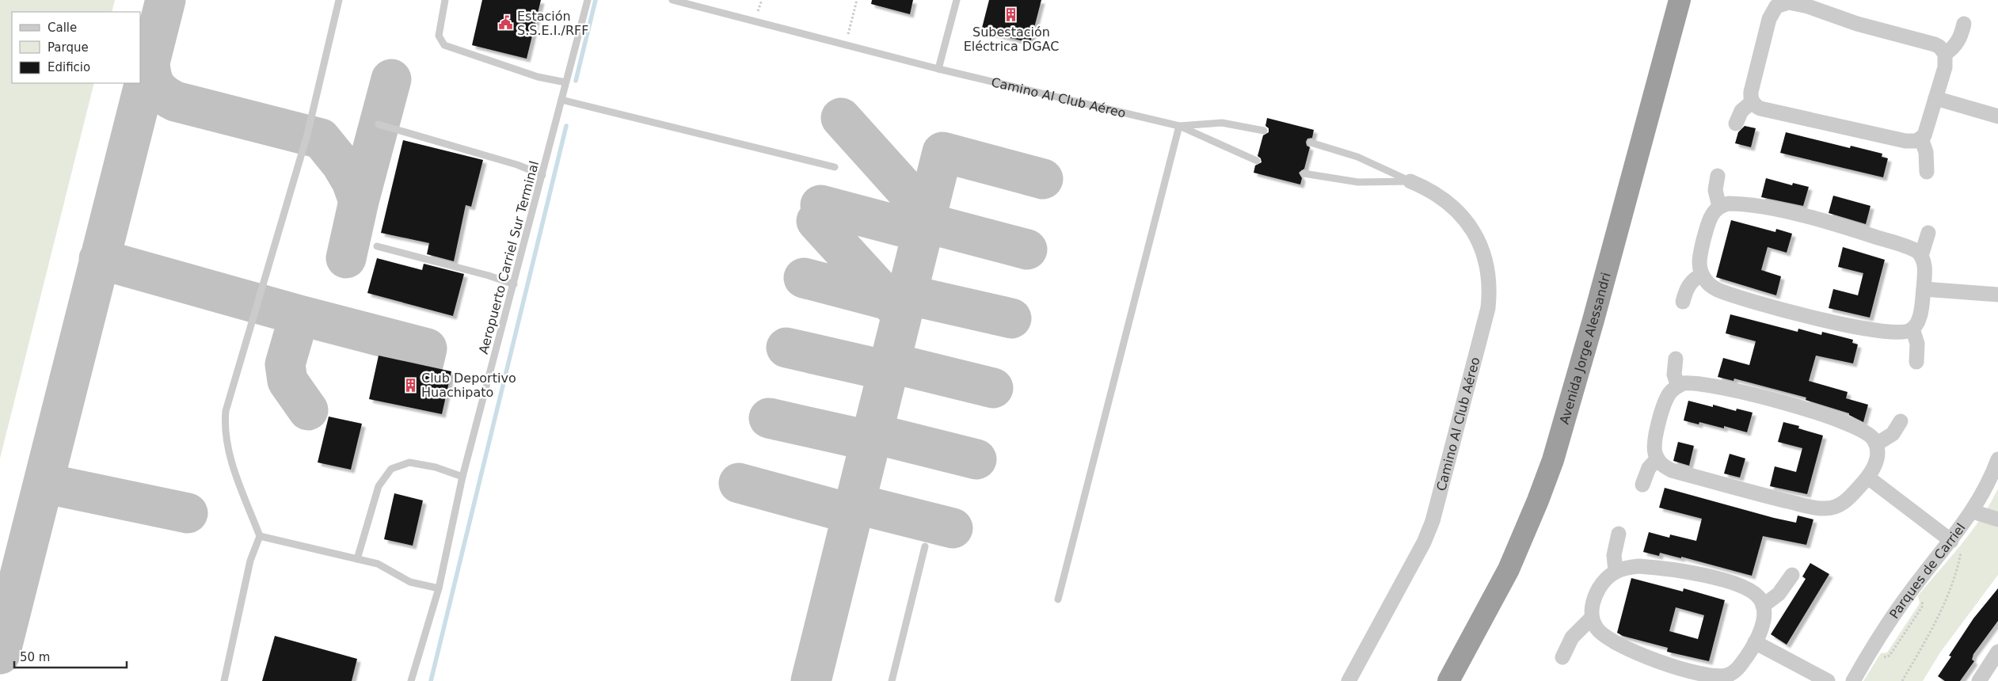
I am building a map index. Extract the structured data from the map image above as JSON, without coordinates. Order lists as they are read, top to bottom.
{
  "streets": {
    "highway": ["Avenida Jorge Alessandri"],
    "street": ["Camino Al Club Aéreo", "Parques de Carriel"],
    "lane": ["Aeropuerto Carriel Sur Terminal"]
  },
  "places": {
    "building": ["Subestación Eléctrica DGAC", "Club Deportivo Huachipato"],
    "public building": ["Estación S.S.E.I./RFF"]
  },
  "legend": ["Calle", "Parque", "Edificio"],
  "scale_bar": "50 m"
}
